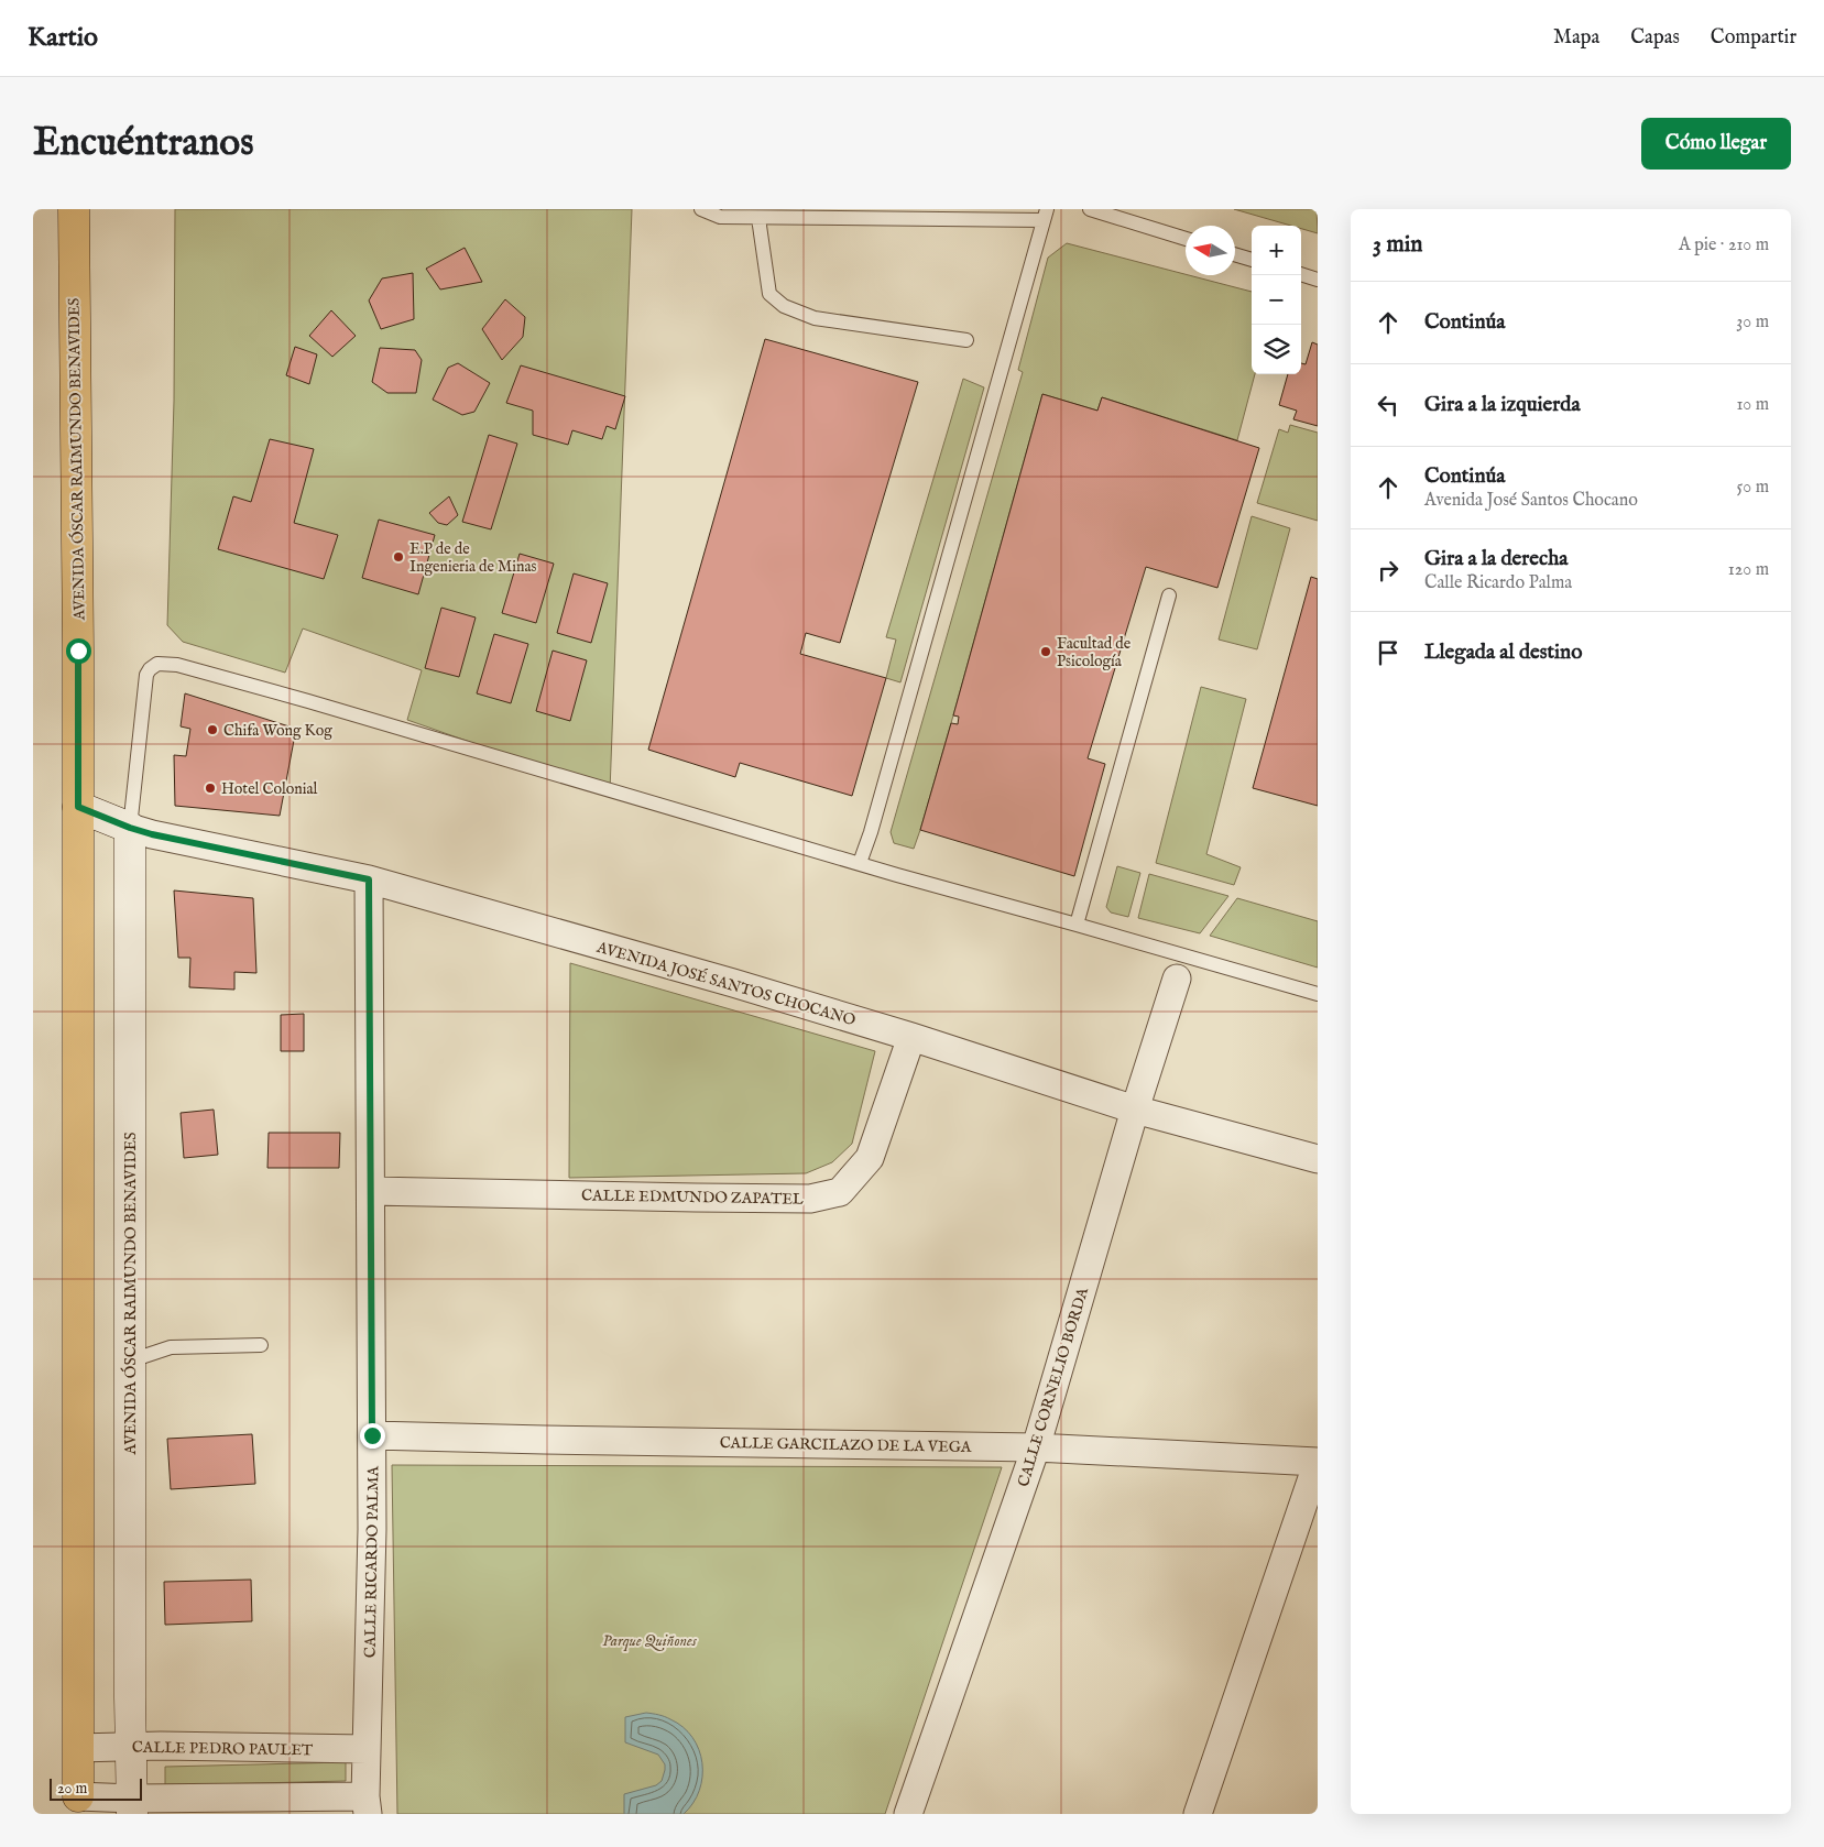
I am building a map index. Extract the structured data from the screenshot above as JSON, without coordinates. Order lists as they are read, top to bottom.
{
  "streets": {
    "main road": ["AVENIDA ÓSCAR RAIMUNDO BENAVIDES"],
    "street": [
      "AVENIDA JOSÉ SANTOS CHOCANO",
      "CALLE EDMUNDO ZAPATEL",
      "CALLE CORNELIO BORDA",
      "CALLE GARCILAZO DE LA VEGA",
      "CALLE RICARDO PALMA",
      "CALLE PEDRO PAULET"
    ]
  },
  "crossings": [
    ["AVENIDA ÓSCAR RAIMUNDO BENAVIDES", "AVENIDA JOSÉ SANTOS CHOCANO"],
    ["AVENIDA ÓSCAR RAIMUNDO BENAVIDES", "CALLE PEDRO PAULET"],
    ["AVENIDA JOSÉ SANTOS CHOCANO", "CALLE EDMUNDO ZAPATEL"],
    ["AVENIDA JOSÉ SANTOS CHOCANO", "CALLE CORNELIO BORDA"],
    ["AVENIDA JOSÉ SANTOS CHOCANO", "CALLE RICARDO PALMA"],
    ["CALLE EDMUNDO ZAPATEL", "CALLE RICARDO PALMA"],
    ["CALLE CORNELIO BORDA", "CALLE GARCILAZO DE LA VEGA"],
    ["CALLE GARCILAZO DE LA VEGA", "CALLE RICARDO PALMA"],
    ["CALLE RICARDO PALMA", "CALLE PEDRO PAULET"]
  ],
  "parks": ["Parque Quiñones"],
  "places": [
    "E.P de de Ingenieria de Minas",
    "Facultad de Psicología",
    "Chifa Wong Kog",
    "Hotel Colonial"
  ],
  "scale_bar": "20 m",
  "north": "left",
  "page": {
    "header": "Kartio",
    "nav": ["Mapa", "Capas", "Compartir"],
    "buttons": "Cómo llegar",
    "title": "Encuéntranos",
    "heading": ["3 min", "A pie · 210 m"],
    "map_buttons": ["+", "−"],
    "list": [
      ["Continúa", "30 m"],
      ["Gira a la izquierda", "10 m"],
      ["Continúa", "Avenida José Santos Chocano", "50 m"],
      ["Gira a la derecha", "Calle Ricardo Palma", "120 m"],
      "Llegada al destino"
    ],
    "scale": "20 m"
  }
}
